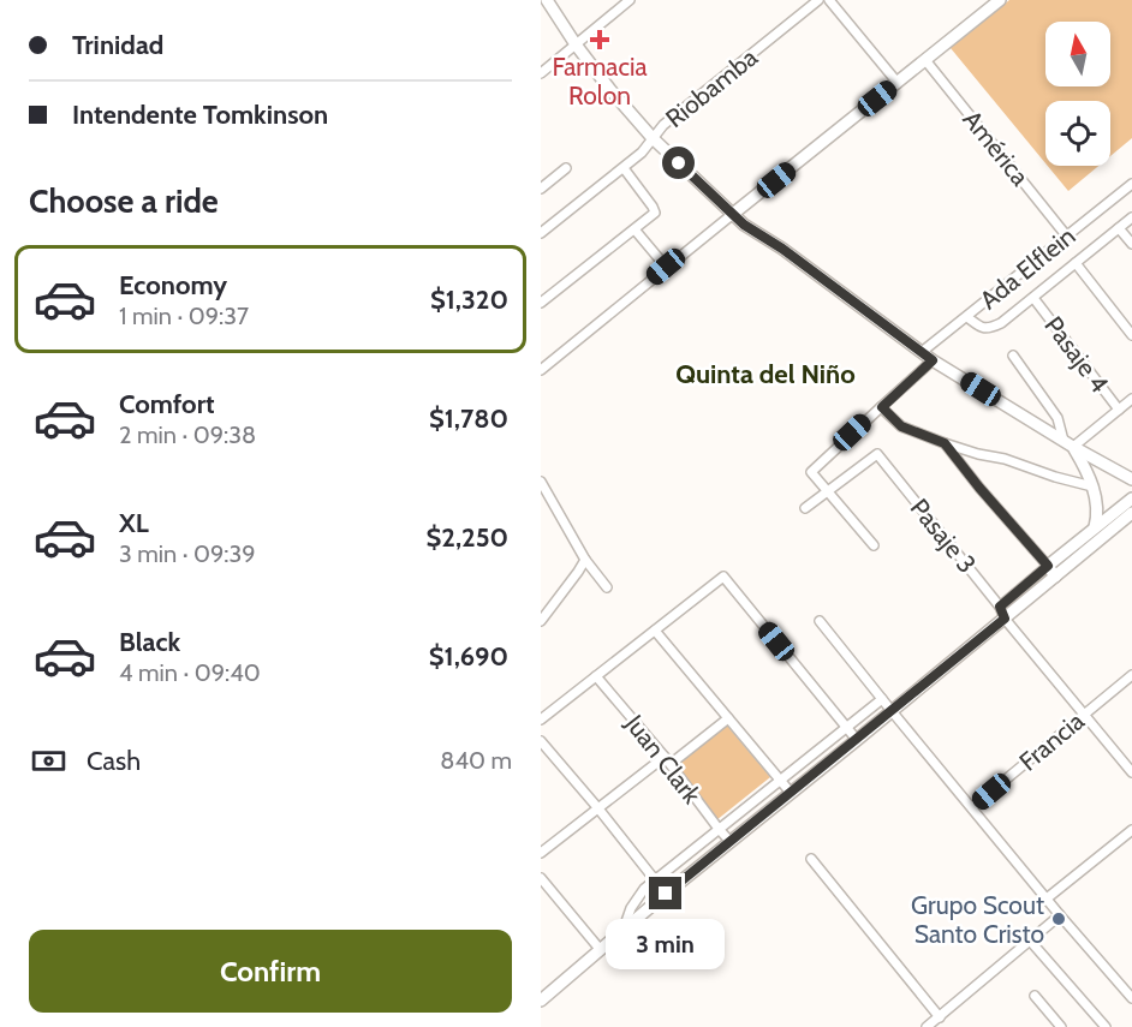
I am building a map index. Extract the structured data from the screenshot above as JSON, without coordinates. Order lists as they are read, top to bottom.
{
  "streets": {
    "street": [
      "Riobamba",
      "América",
      "Ada Elflein",
      "Pasaje 4",
      "Pasaje 3",
      "Francia",
      "Juan Clark"
    ]
  },
  "crossings": [
    ["América", "Ada Elflein"],
    ["Pasaje 3", "Francia"]
  ],
  "districts": ["Quinta del Niño"],
  "places": {
    "health": ["Farmacia Rolon"],
    "other": ["Grupo Scout Santo Cristo"]
  },
  "north": "top",
  "page": {
    "banner": ["Trinidad", "Intendente Tomkinson"],
    "heading": "Choose a ride",
    "list": [
      {
        "name": "Economy",
        "note": "1 min · 09:37",
        "value": "$1,320"
      },
      {
        "name": "Comfort",
        "note": "2 min · 09:38",
        "value": "$1,780"
      },
      {
        "name": "XL",
        "note": "3 min · 09:39",
        "value": "$2,250"
      },
      {
        "name": "Black",
        "note": "4 min · 09:40",
        "value": "$1,690"
      }
    ],
    "pay": ["Cash", "840 m"],
    "buttons": "Confirm",
    "bubble": "3 min"
  }
}
